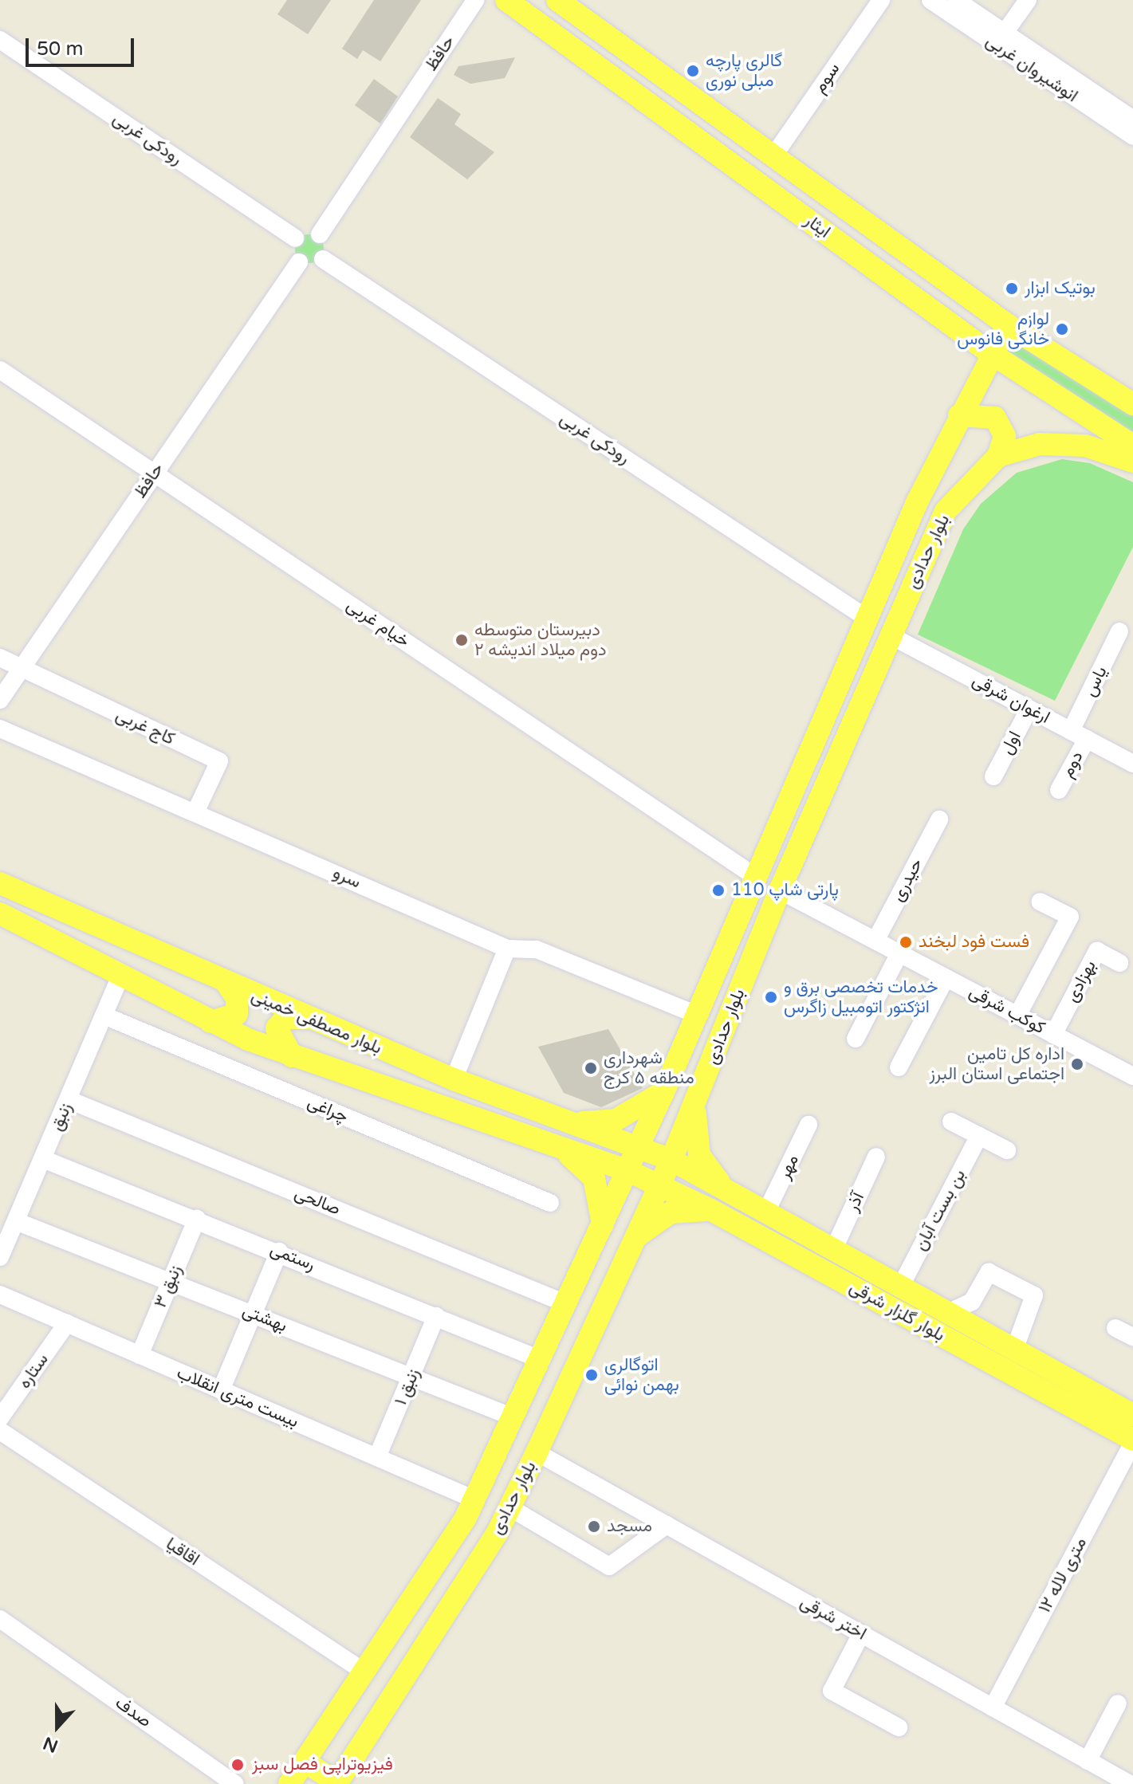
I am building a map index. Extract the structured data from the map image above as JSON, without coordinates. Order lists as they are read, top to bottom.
{
  "streets": {
    "main road": [
      "ایثار",
      "بلوار حدادی",
      "بلوار مصطفی خمینی",
      "بلوار گلزار شرقی"
    ],
    "street": [
      "حافظ",
      "انوشیروان غربی",
      "سوم",
      "رودکی غربی",
      "خیام غربی",
      "یاس",
      "ارغوان شرقی",
      "کاج غربی",
      "اول",
      "دوم",
      "سرو",
      "حیدری",
      "بهزادی",
      "کوکب شرقی",
      "چراغی",
      "زنبق",
      "مهر",
      "صالحی",
      "آذر",
      "بن بست آبان",
      "رستمی",
      "زنبق ۳",
      "بهشتی",
      "ستاره",
      "زنبق ۱",
      "بیست متری انقلاب",
      "اقاقیا",
      "۱۲ متری لاله",
      "اختر شرقی",
      "صدف"
    ]
  },
  "crossings": [
    ["حافظ", "رودکی غربی"],
    ["حافظ", "خیام غربی"],
    ["حافظ", "کاج غربی"],
    ["سوم", "ایثار"],
    ["رودکی غربی", "بلوار حدادی"],
    ["ایثار", "بلوار حدادی"],
    ["بلوار حدادی", "خیام غربی"],
    ["بلوار حدادی", "ارغوان شرقی"],
    ["بلوار حدادی", "سرو"],
    ["بلوار حدادی", "کوکب شرقی"],
    ["بلوار حدادی", "بلوار مصطفی خمینی"],
    ["بلوار حدادی", "صالحی"],
    ["بلوار حدادی", "رستمی"],
    ["بلوار حدادی", "بلوار گلزار شرقی"],
    ["بلوار حدادی", "بهشتی"],
    ["بلوار حدادی", "بیست متری انقلاب"],
    ["بلوار حدادی", "اقاقیا"],
    ["بلوار حدادی", "اختر شرقی"],
    ["یاس", "ارغوان شرقی"],
    ["یاس", "دوم"],
    ["ارغوان شرقی", "اول"],
    ["ارغوان شرقی", "دوم"],
    ["کاج غربی", "سرو"],
    ["حیدری", "کوکب شرقی"],
    ["بهزادی", "کوکب شرقی"],
    ["بلوار مصطفی خمینی", "زنبق"],
    ["بلوار مصطفی خمینی", "بلوار گلزار شرقی"],
    ["چراغی", "زنبق"],
    ["زنبق", "صالحی"],
    ["زنبق", "رستمی"],
    ["زنبق", "بهشتی"],
    ["مهر", "بلوار گلزار شرقی"],
    ["آذر", "بلوار گلزار شرقی"],
    ["بن بست آبان", "بلوار گلزار شرقی"],
    ["رستمی", "زنبق ۳"],
    ["رستمی", "زنبق ۱"],
    ["زنبق ۳", "بهشتی"],
    ["زنبق ۳", "بیست متری انقلاب"],
    ["بلوار گلزار شرقی", "۱۲ متری لاله"],
    ["بهشتی", "زنبق ۱"],
    ["ستاره", "بیست متری انقلاب"],
    ["زنبق ۱", "بیست متری انقلاب"],
    ["۱۲ متری لاله", "اختر شرقی"]
  ],
  "places": [
    "گالری پارچه مبلی نوری",
    "بوتیک ابزار",
    "لوازم خانگی فانوس",
    "دبیرستان متوسطه دوم میلاد اندیشه ۲",
    "پارتی شاپ 110",
    "فست فود لبخند",
    "خدمات تخصصی برق و انژکتور اتومبیل زاگرس",
    "اداره کل تامین اجتماعی استان البرز",
    "شهرداری منطقه ۵ کرج",
    "اتوگالری بهمن نوائی",
    "مسجد",
    "فیزیوتراپی فصل سبز"
  ],
  "scale_bar": "50 m",
  "north": "bottom"
}
